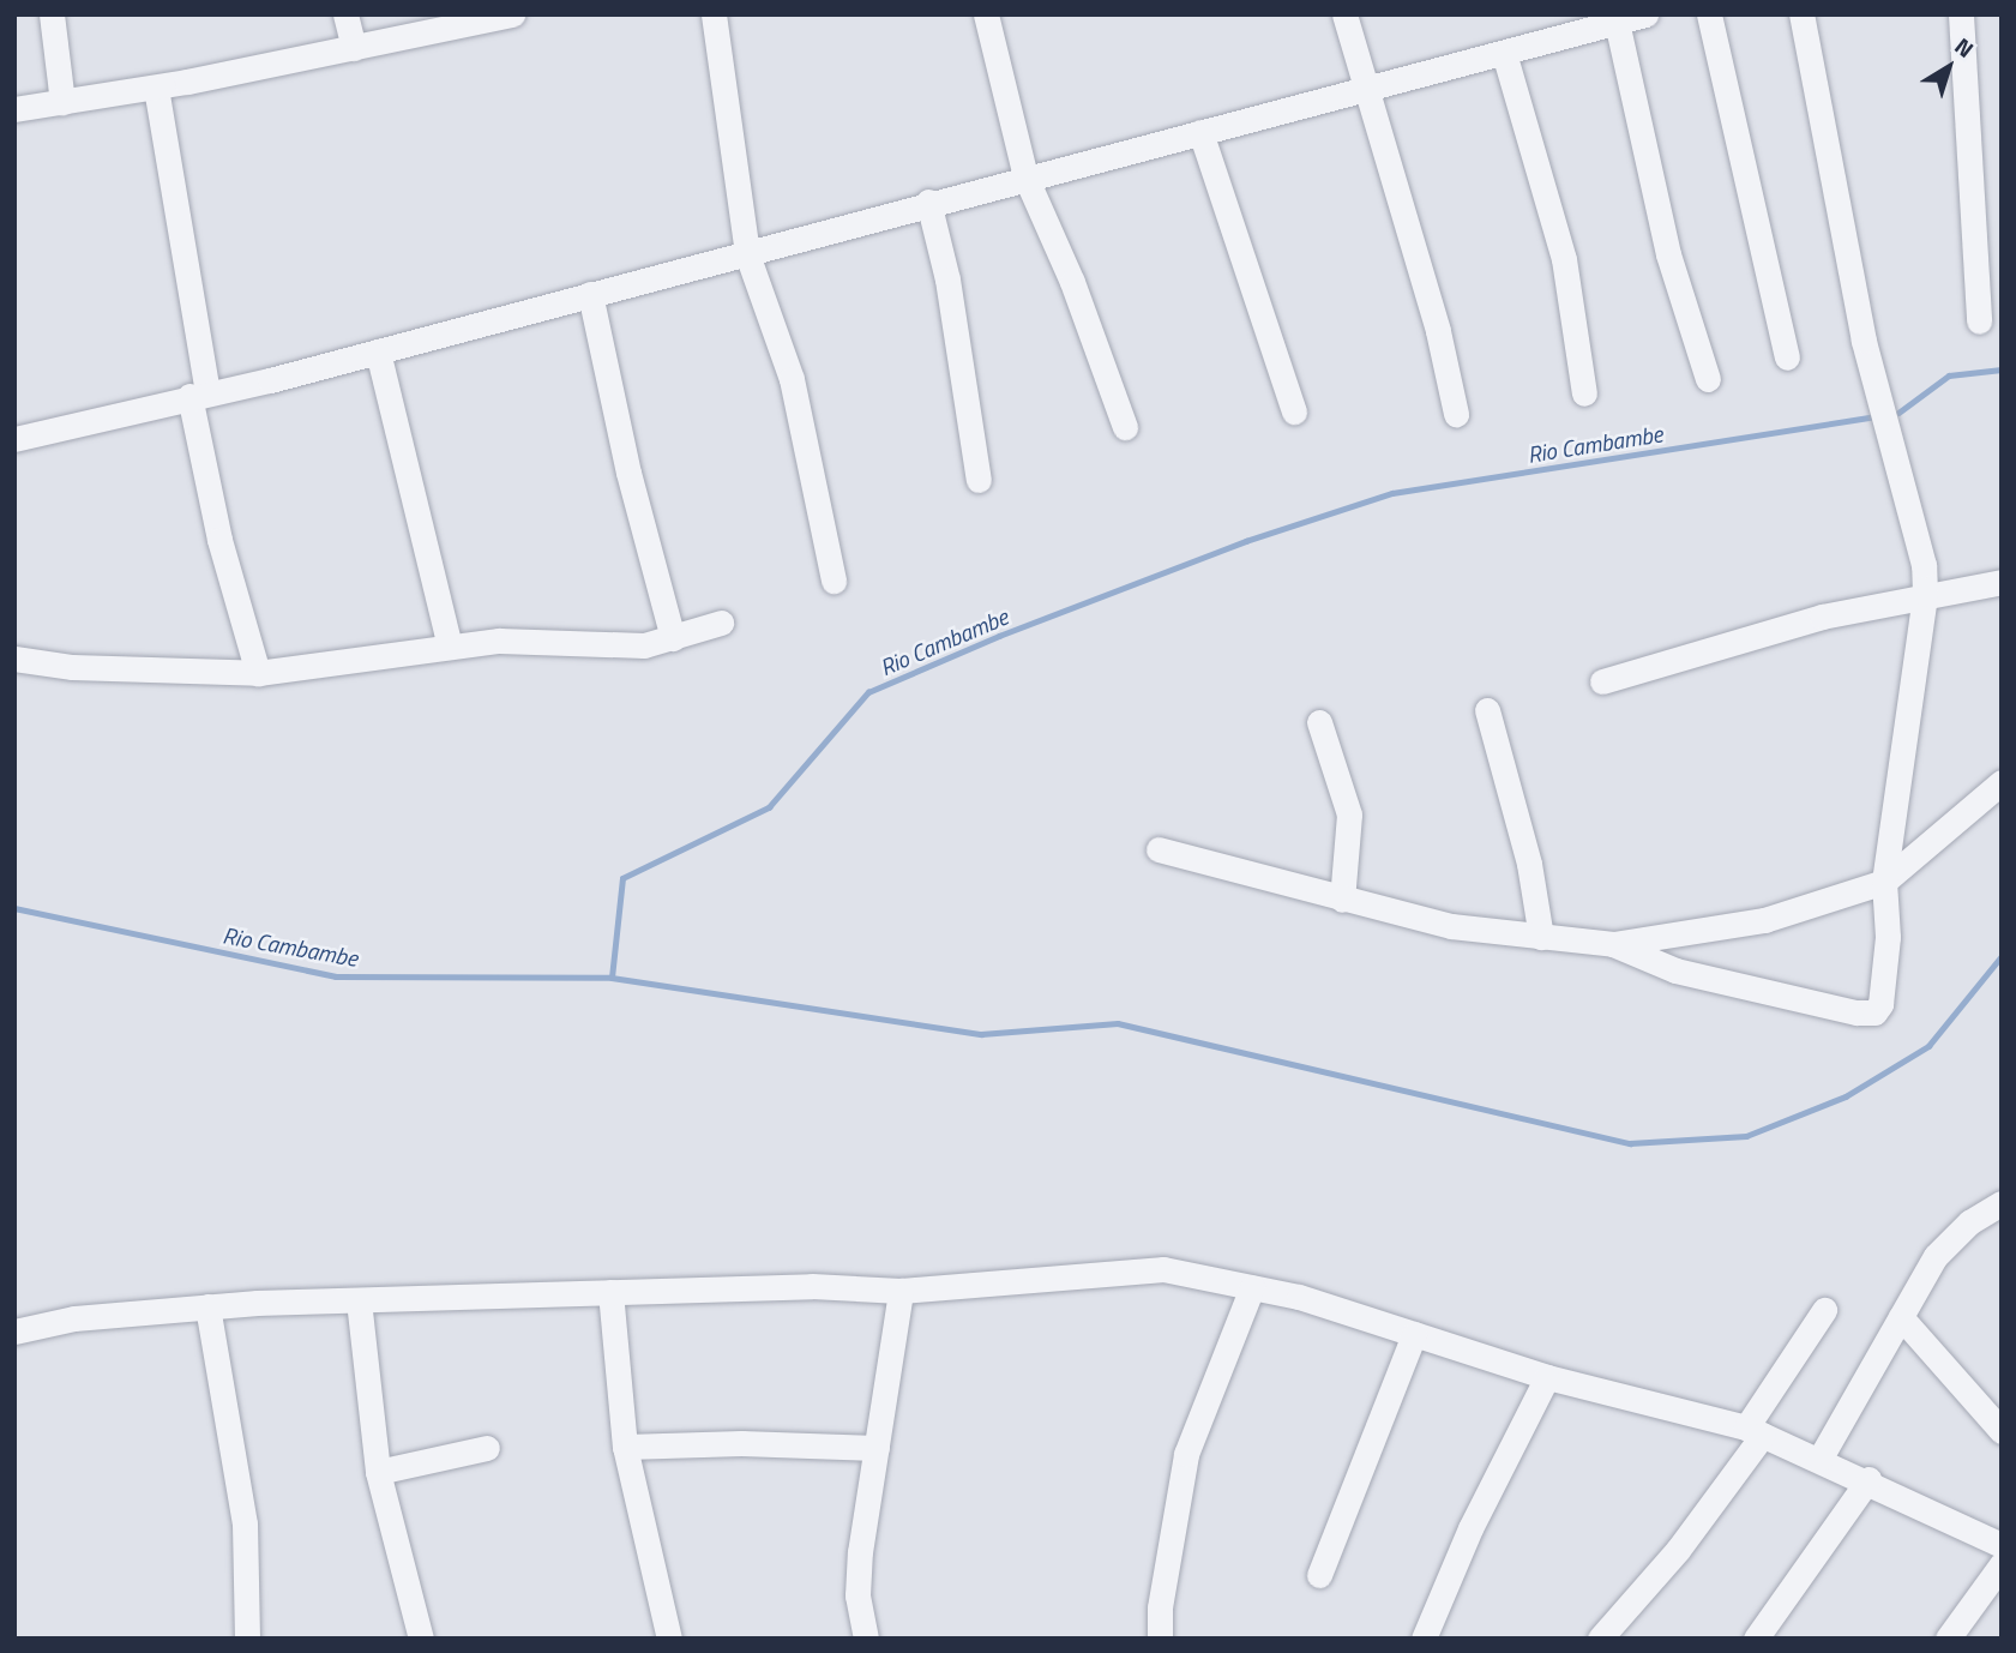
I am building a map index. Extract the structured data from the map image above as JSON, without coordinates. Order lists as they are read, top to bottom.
{
  "water": ["Rio Cambambe"],
  "north": "top right"
}
